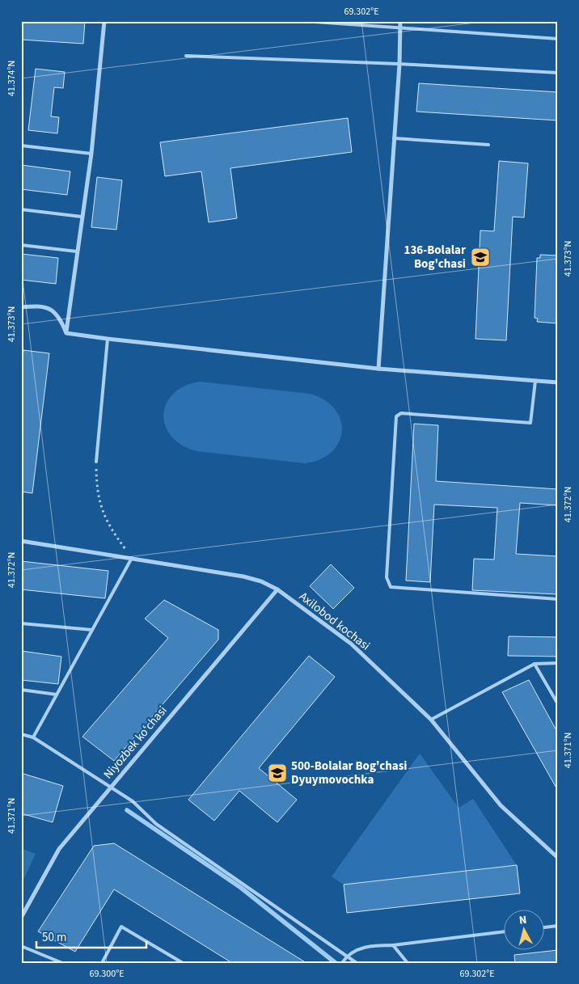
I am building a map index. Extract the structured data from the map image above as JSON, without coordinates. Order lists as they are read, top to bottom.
{
  "streets": {
    "street": ["Axilobod kochasi", "Niyozbek koʻchasi"]
  },
  "crossings": [
    ["Axilobod kochasi", "Niyozbek koʻchasi"]
  ],
  "places": {
    "school or university": ["136-Bolalar Bog'chasi", "500-Bolalar Bog'chasi Dyuymovochka"]
  },
  "scale_bar": "50 m",
  "north": "top",
  "coordinates": [
    "69.302°E",
    "41.374°N",
    "41.373°N",
    "41.372°N",
    "41.371°N",
    "69.300°E"
  ]
}
